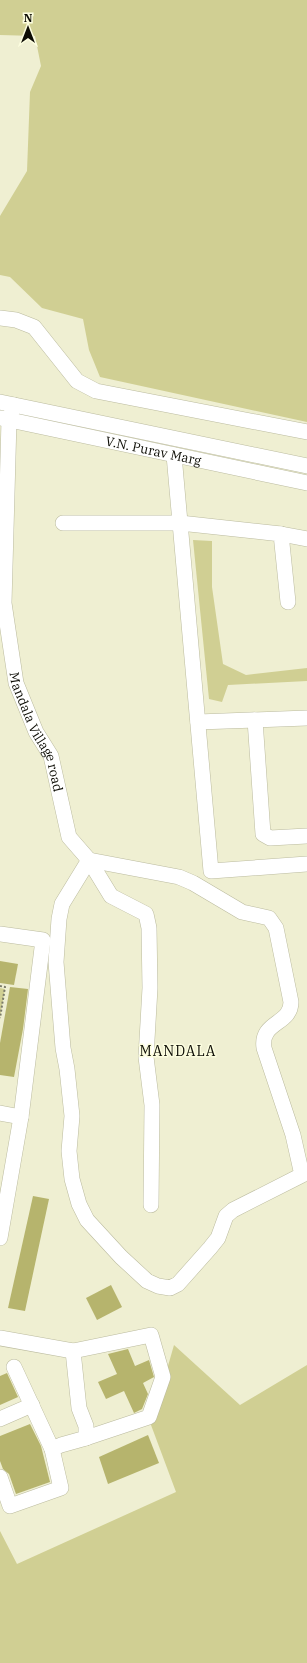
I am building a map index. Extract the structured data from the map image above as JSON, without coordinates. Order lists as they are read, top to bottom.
{
  "streets": {
    "street": ["V.N. Purav Marg", "Mandala Village road"]
  },
  "crossings": [
    ["V.N. Purav Marg", "Mandala Village road"]
  ],
  "districts": ["MANDALA"],
  "north": "top"
}
